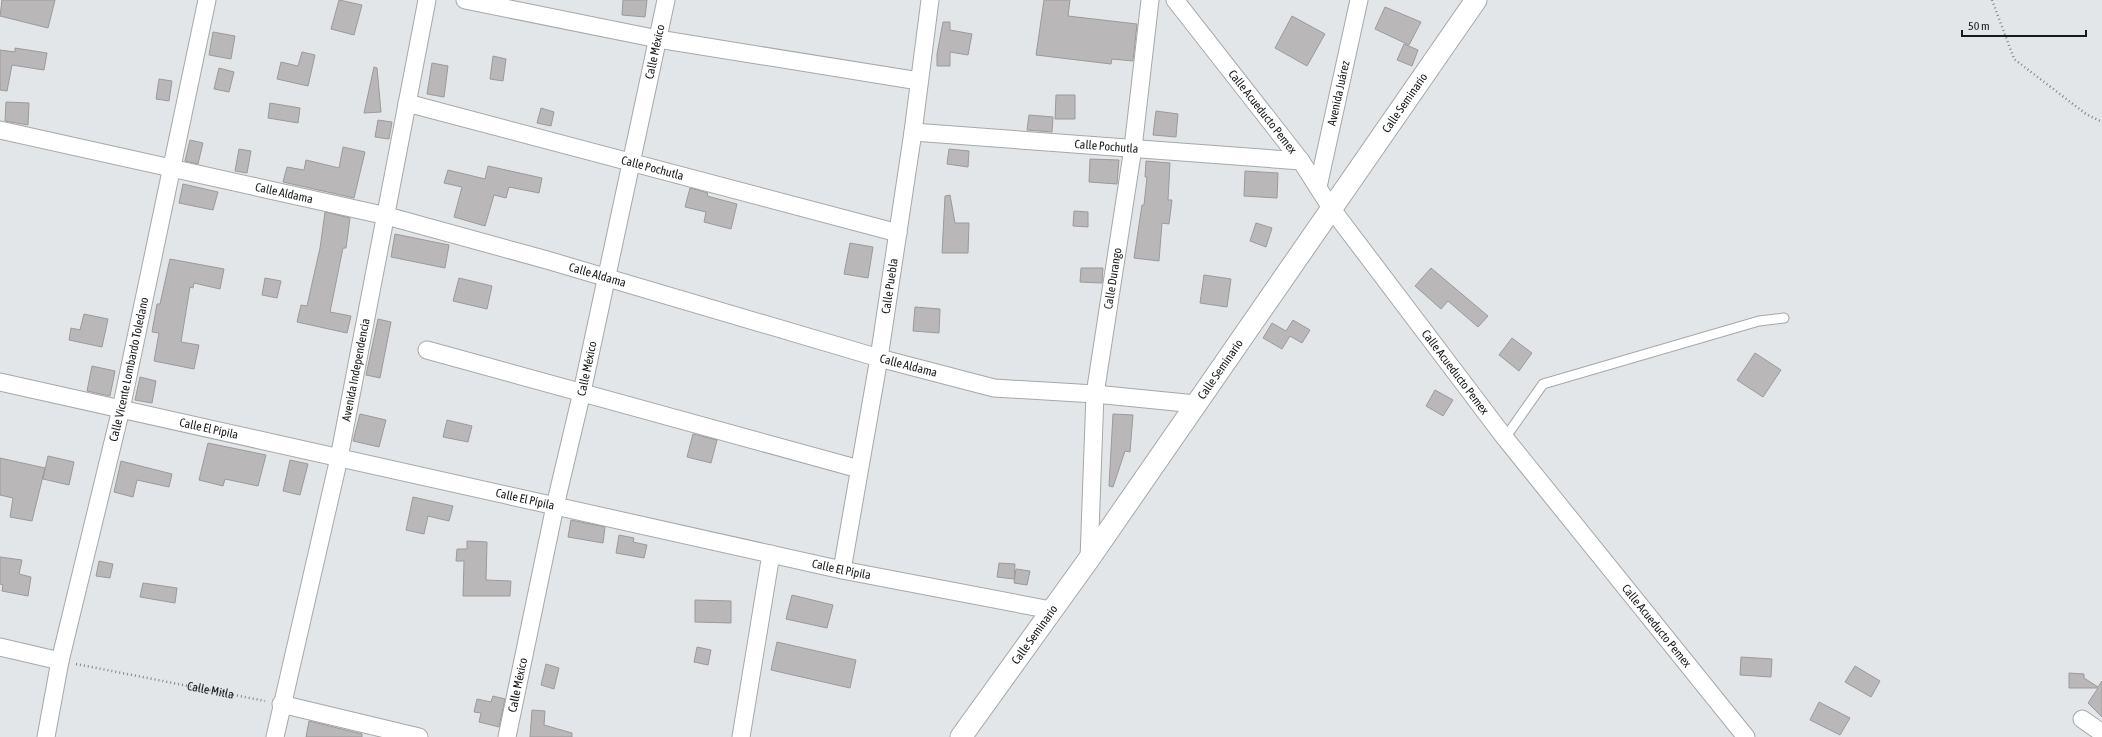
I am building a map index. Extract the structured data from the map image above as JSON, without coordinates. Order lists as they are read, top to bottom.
{
  "streets": {
    "street": [
      "Calle México",
      "Avenida Juárez",
      "Calle Seminario",
      "Calle Acueducto Pemex",
      "Calle Pochutla",
      "Calle Aldama",
      "Calle Durango",
      "Calle Puebla",
      "Calle Vicente Lombardo Toledano",
      "Avenida Independencia",
      "Calle El Pípila"
    ],
    "path": ["Calle Mitla"]
  },
  "crossings": [
    ["Calle México", "Calle Pochutla"],
    ["Calle México", "Calle Aldama"],
    ["Calle México", "Calle El Pípila"],
    ["Avenida Juárez", "Calle Acueducto Pemex"],
    ["Calle Seminario", "Calle Acueducto Pemex"],
    ["Calle Seminario", "Calle Aldama"],
    ["Calle Seminario", "Calle Durango"],
    ["Calle Seminario", "Calle El Pípila"],
    ["Calle Acueducto Pemex", "Calle Pochutla"],
    ["Calle Pochutla", "Calle Durango"],
    ["Calle Pochutla", "Calle Puebla"],
    ["Calle Pochutla", "Avenida Independencia"],
    ["Calle Aldama", "Calle Durango"],
    ["Calle Aldama", "Calle Puebla"],
    ["Calle Aldama", "Calle Vicente Lombardo Toledano"],
    ["Calle Aldama", "Avenida Independencia"],
    ["Calle Puebla", "Calle El Pípila"],
    ["Calle Vicente Lombardo Toledano", "Calle El Pípila"],
    ["Calle Vicente Lombardo Toledano", "Calle Mitla"],
    ["Avenida Independencia", "Calle El Pípila"],
    ["Avenida Independencia", "Calle Mitla"]
  ],
  "scale_bar": "50 m"
}
